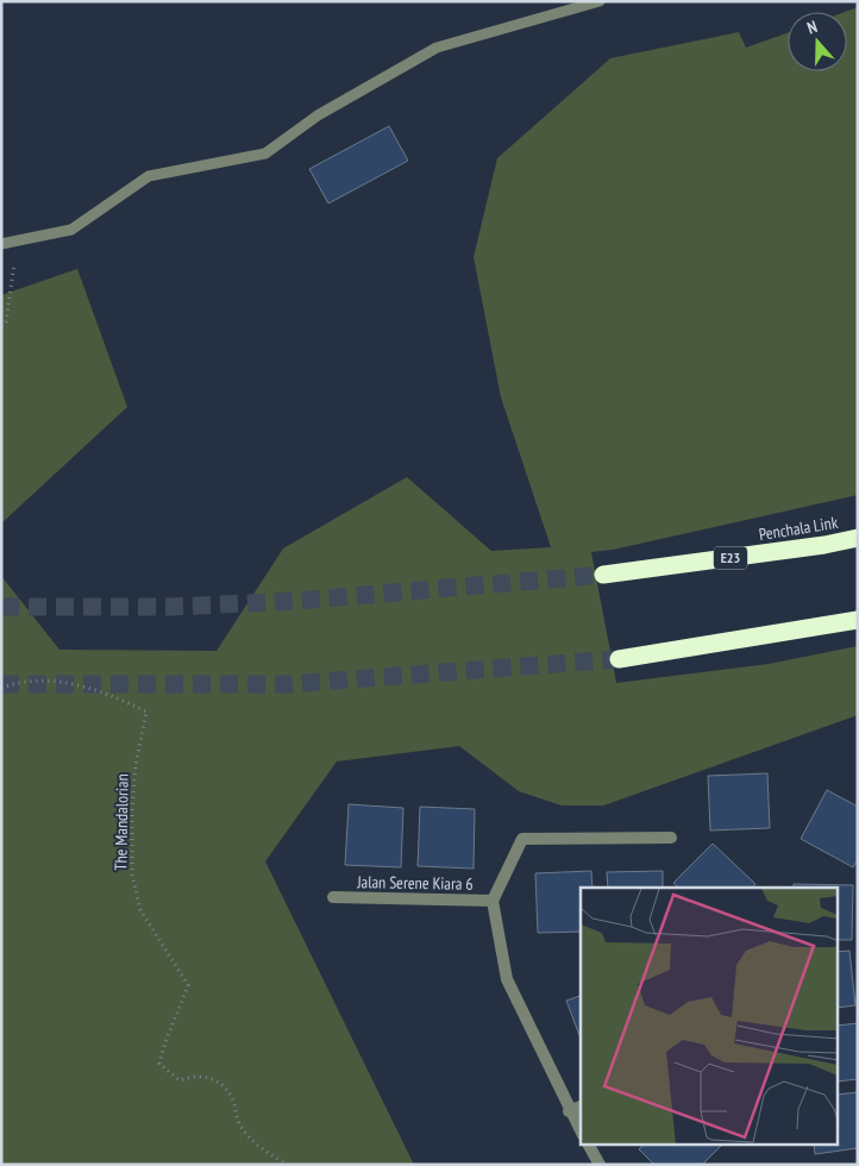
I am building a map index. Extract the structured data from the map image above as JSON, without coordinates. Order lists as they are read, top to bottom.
{
  "streets": {
    "highway": ["Penchala Link", "E23"],
    "street": ["Jalan Serene Kiara 6"],
    "path": ["The Mandalorian"]
  },
  "north": "top"
}
